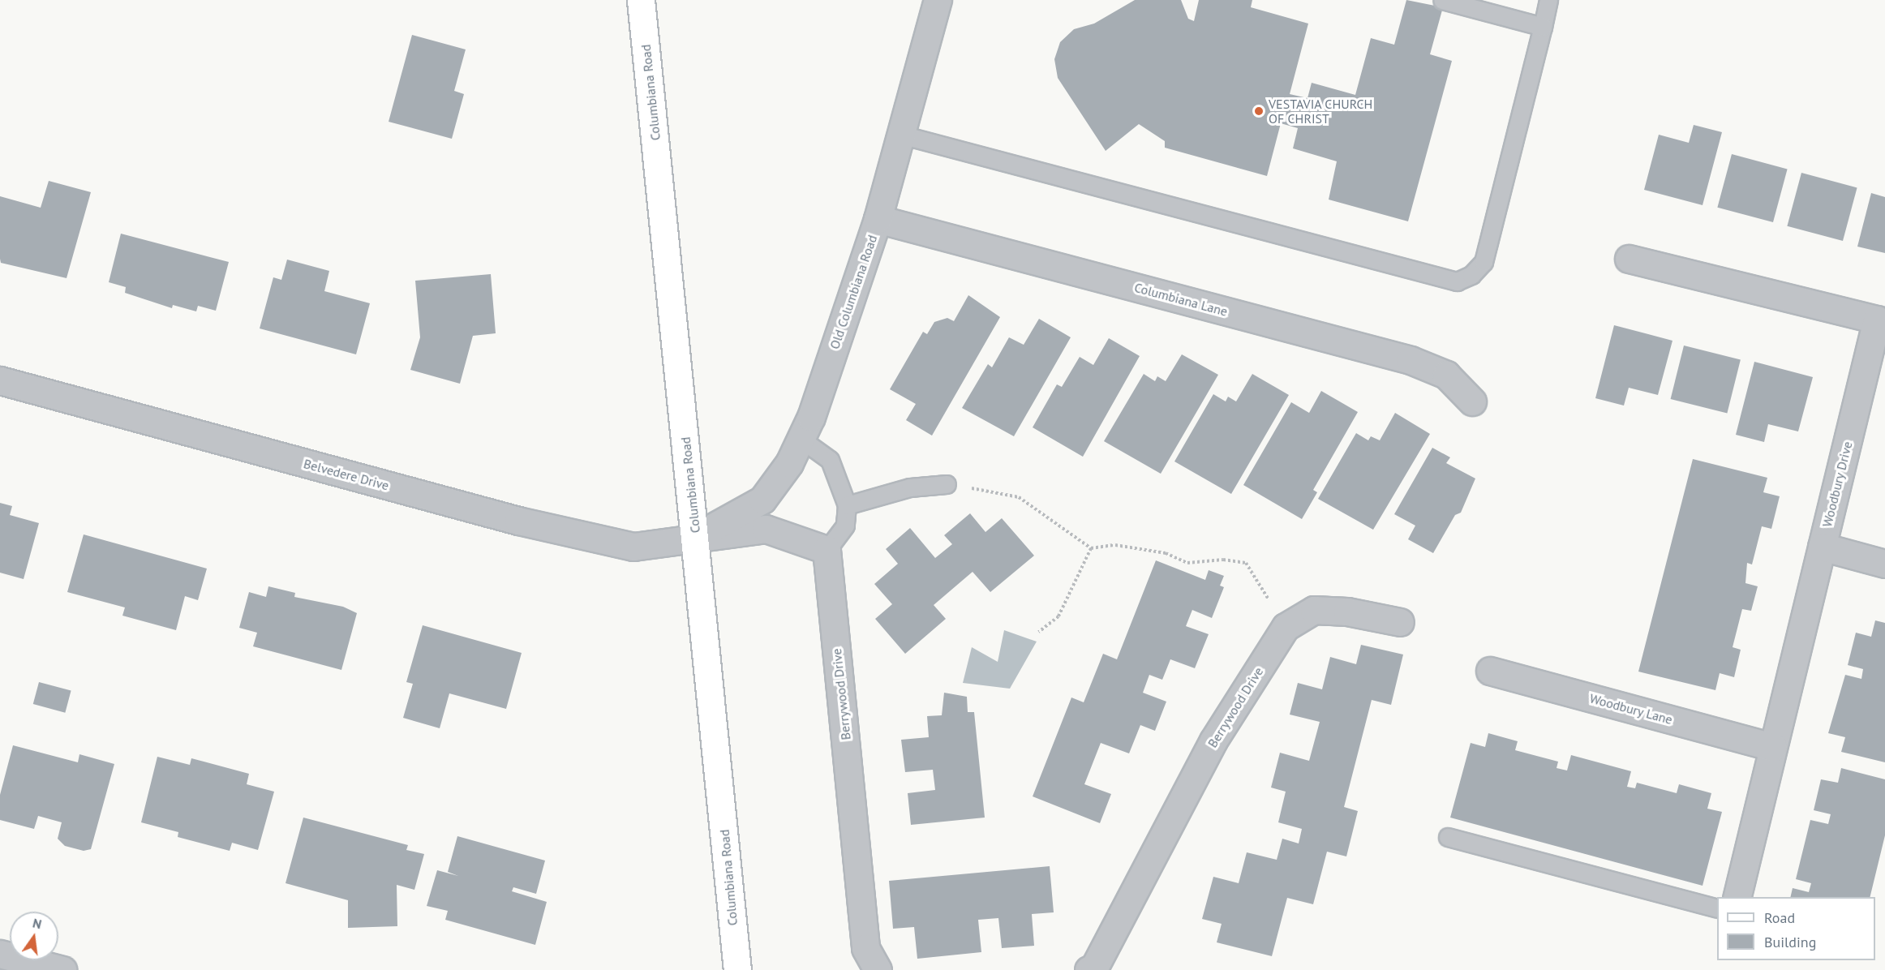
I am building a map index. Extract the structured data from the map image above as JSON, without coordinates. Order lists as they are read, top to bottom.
{
  "streets": {
    "main road": ["Columbiana Road"],
    "street": [
      "Old Columbiana Road",
      "Columbiana Lane",
      "Belvedere Drive",
      "Woodbury Drive",
      "Berrywood Drive",
      "Woodbury Lane"
    ]
  },
  "crossings": [
    ["Columbiana Road", "Old Columbiana Road"],
    ["Columbiana Road", "Belvedere Drive"],
    ["Old Columbiana Road", "Columbiana Lane"],
    ["Old Columbiana Road", "Belvedere Drive"],
    ["Woodbury Drive", "Woodbury Lane"]
  ],
  "places": ["VESTAVIA CHURCH OF CHRIST"],
  "legend": ["Road", "Building"],
  "north": "top"
}
